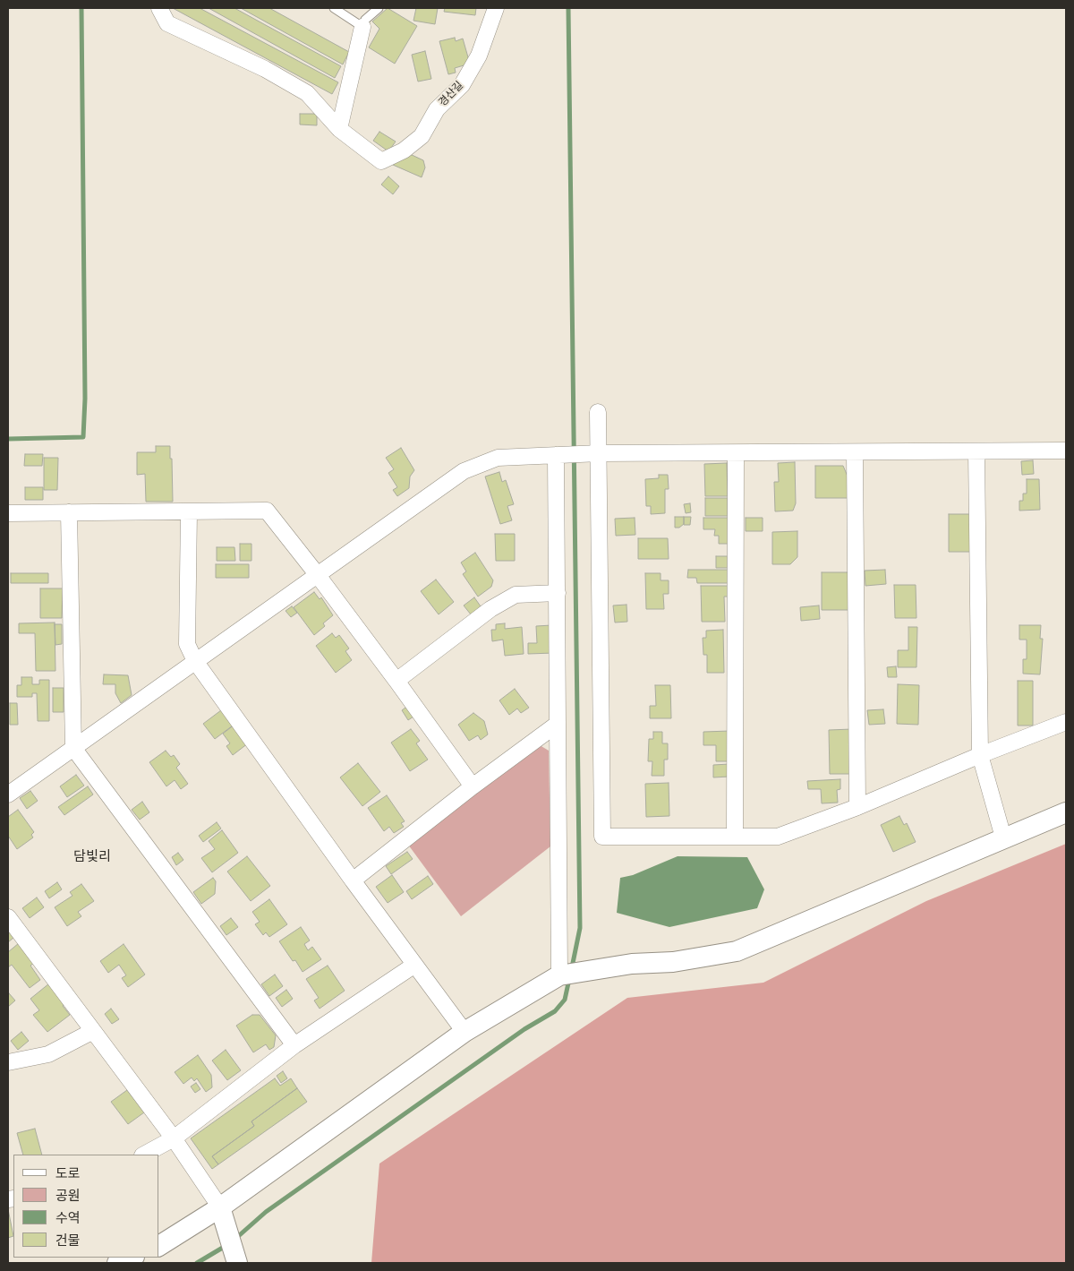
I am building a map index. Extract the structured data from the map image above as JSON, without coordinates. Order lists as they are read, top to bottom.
{
  "streets": {
    "street": ["경산길"]
  },
  "districts": ["담빛리"],
  "legend": [
    "도로",
    "공원",
    "수역",
    "건물"
  ]
}
